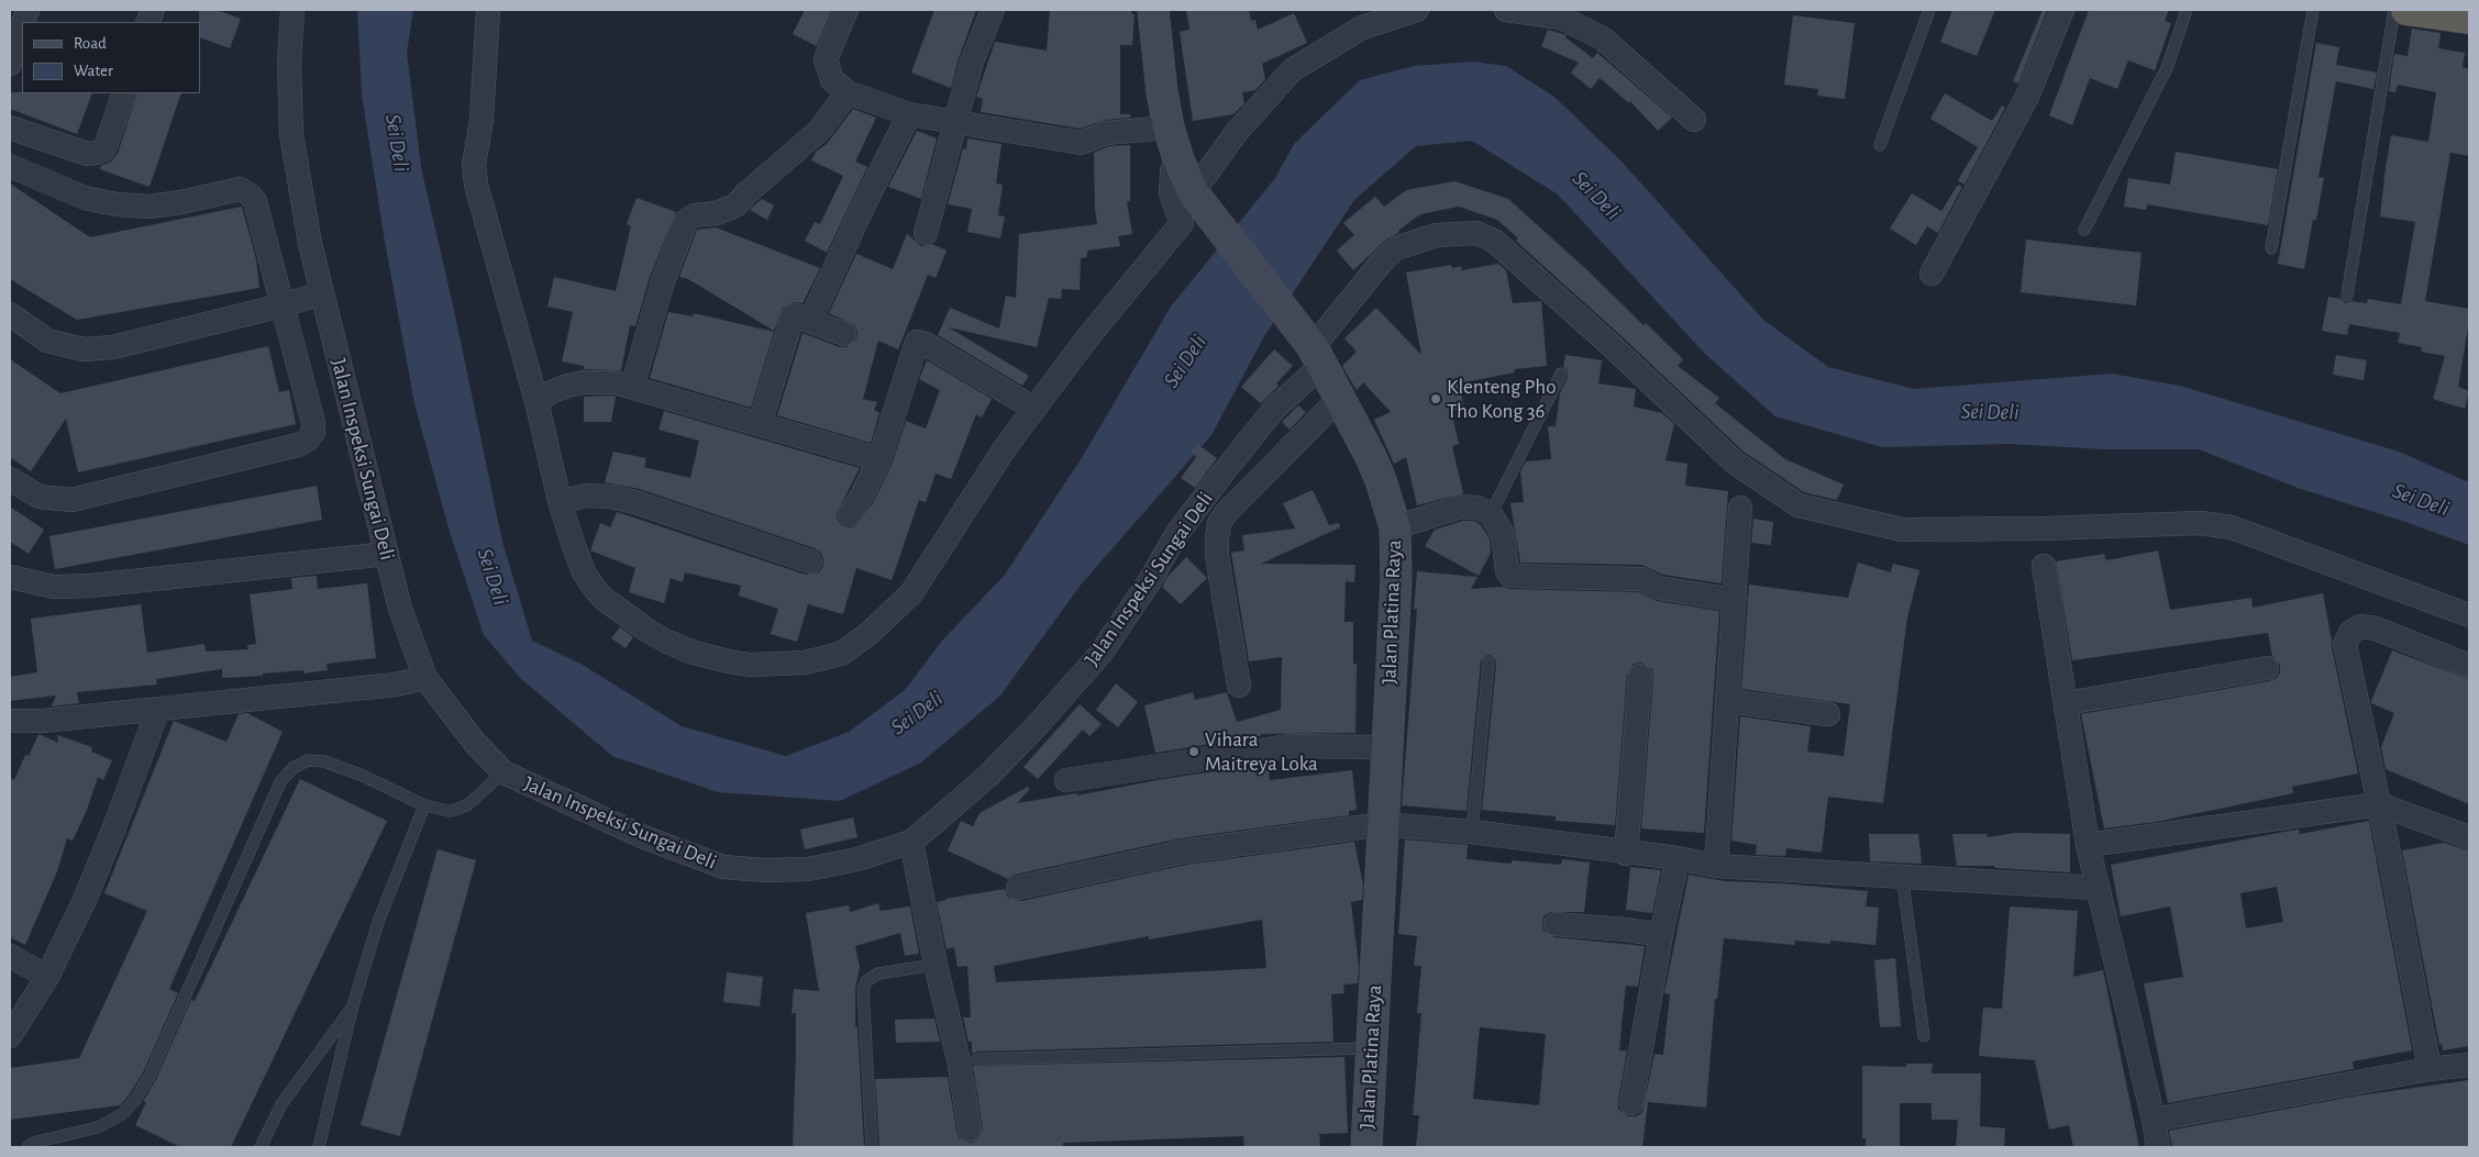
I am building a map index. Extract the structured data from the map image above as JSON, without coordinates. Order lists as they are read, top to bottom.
{
  "streets": {
    "main road": ["Jalan Platina Raya"],
    "street": ["Jalan Inspeksi Sungai Deli"]
  },
  "crossings": [
    ["Jalan Inspeksi Sungai Deli", "Jalan Platina Raya"]
  ],
  "water": ["Sei Deli"],
  "places": ["Klenteng Pho Tho Kong 36", "Vihara Maitreya Loka"],
  "legend": ["Road", "Water"]
}
